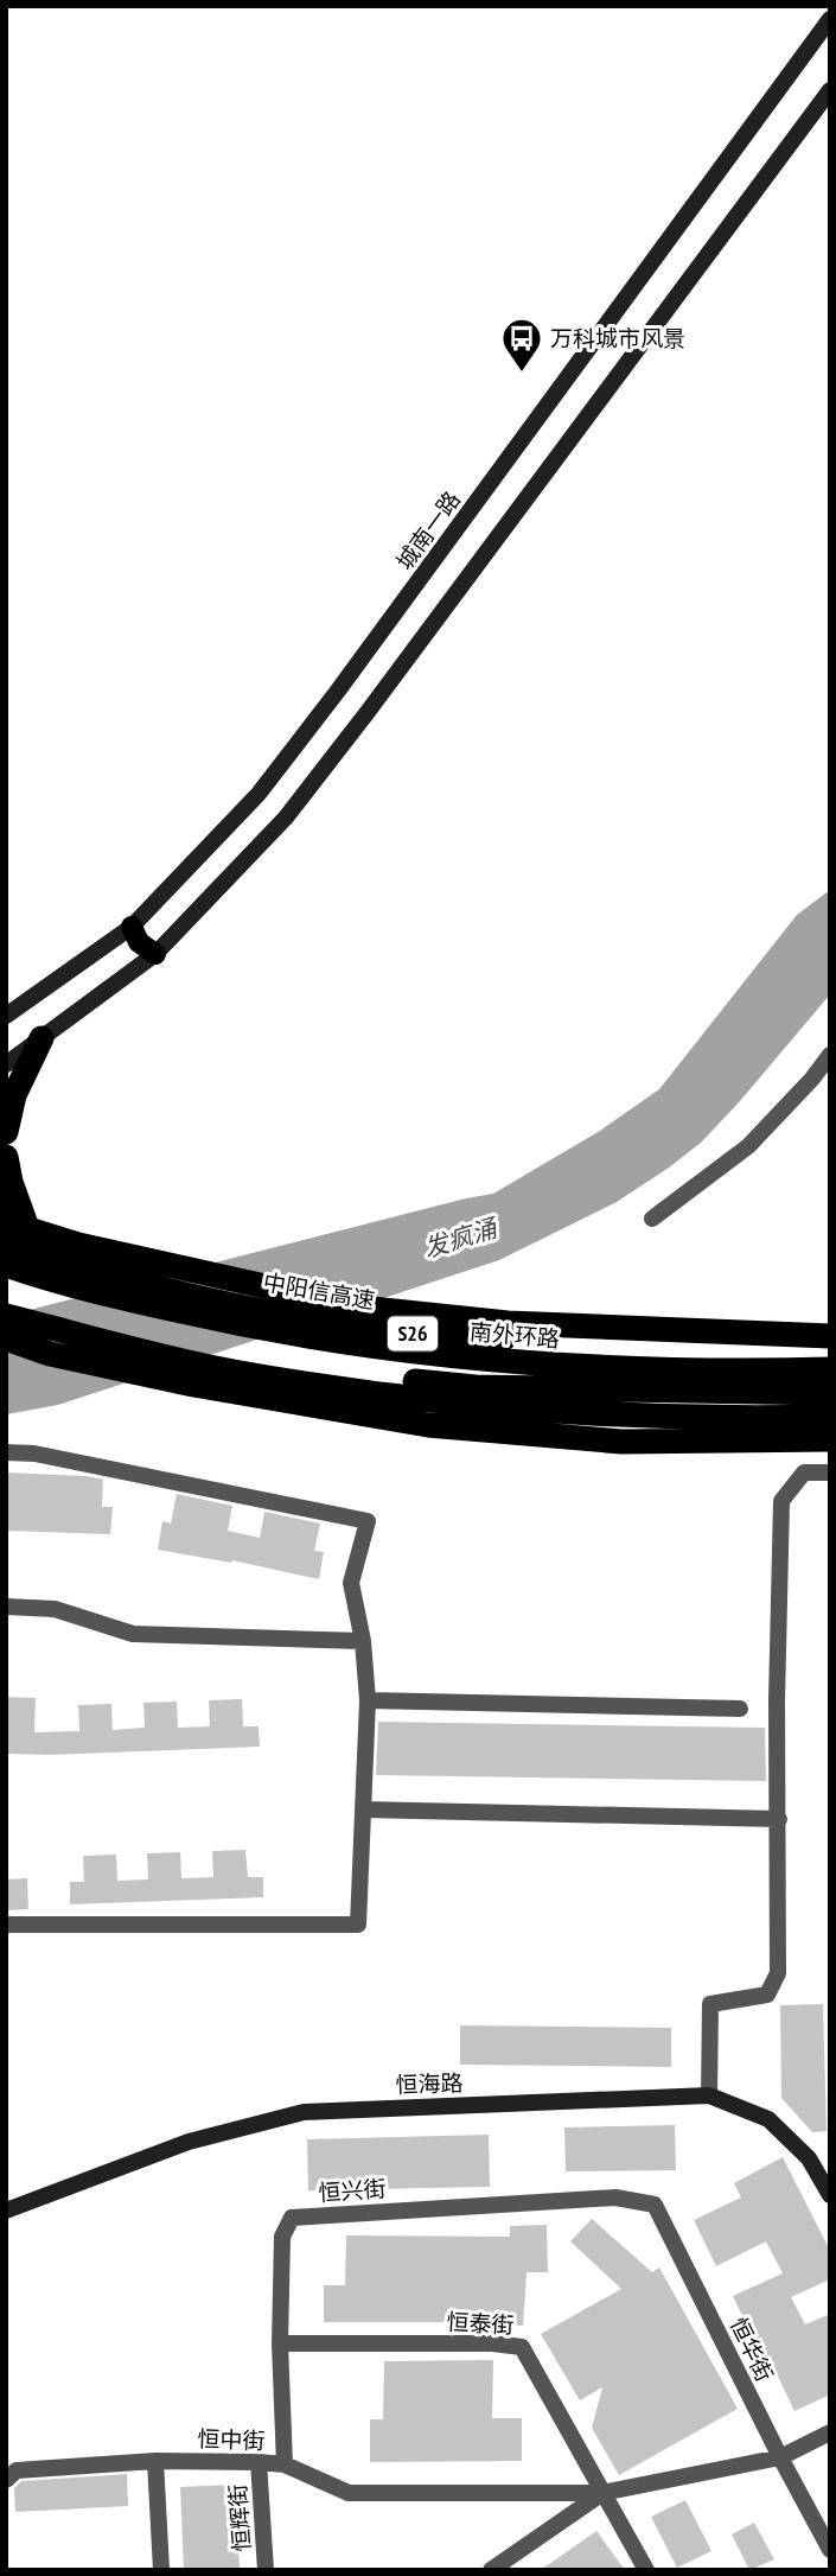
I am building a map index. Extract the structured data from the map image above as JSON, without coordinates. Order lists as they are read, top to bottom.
{
  "streets": {
    "highway": ["中阳信高速", "S26", "南外环路"],
    "main road": ["城南一路", "恒海路"],
    "street": [
      "恒兴街",
      "恒泰街",
      "恒华街",
      "恒中街",
      "恒辉街"
    ]
  },
  "crossings": [
    ["恒兴街", "恒泰街"],
    ["恒兴街", "恒华街"],
    ["恒兴街", "恒中街"],
    ["恒泰街", "恒中街"],
    ["恒华街", "恒中街"],
    ["恒中街", "恒辉街"]
  ],
  "water": ["发疯涌"],
  "places": {
    "bus stop": ["万科城市风景"]
  }
}
